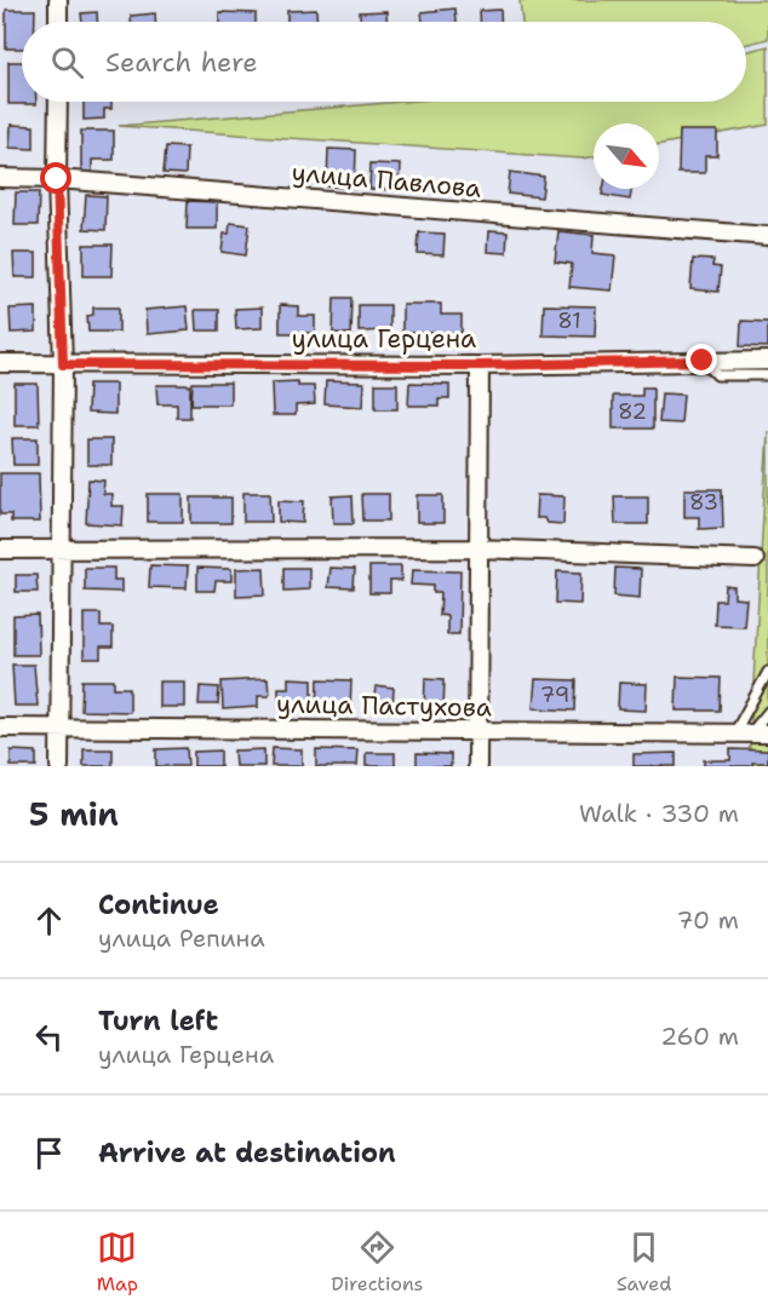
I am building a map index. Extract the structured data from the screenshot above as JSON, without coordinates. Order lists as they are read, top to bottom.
{
  "streets": {
    "street": ["улица Павлова", "улица Герцена", "улица Пастухова"]
  },
  "house_numbers": [
    "81",
    "82",
    "83",
    "79"
  ],
  "north": "bottom right",
  "page": {
    "search": "Search here",
    "heading": ["5 min", "Walk · 330 m"],
    "list": [
      ["Continue", "улица Репина", "70 m"],
      ["Turn left", "улица Герцена", "260 m"],
      "Arrive at destination"
    ],
    "nav": ["Map", "Directions", "Saved"]
  }
}
